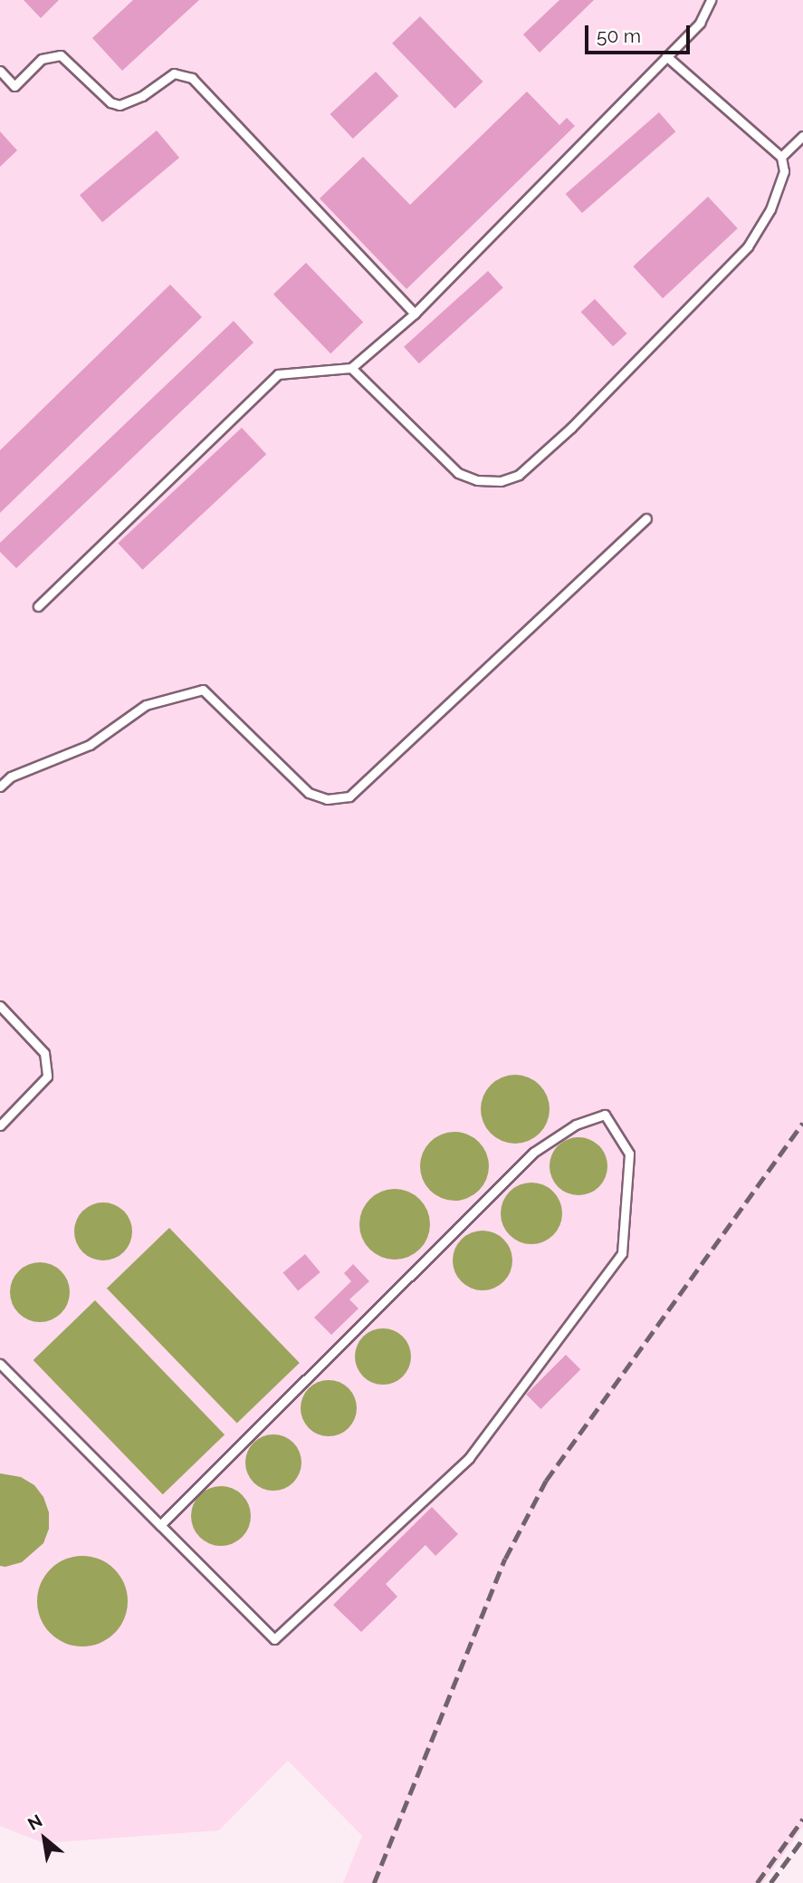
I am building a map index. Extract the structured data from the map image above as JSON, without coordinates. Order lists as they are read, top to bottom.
{
  "scale_bar": "50 m",
  "north": "top left"
}
